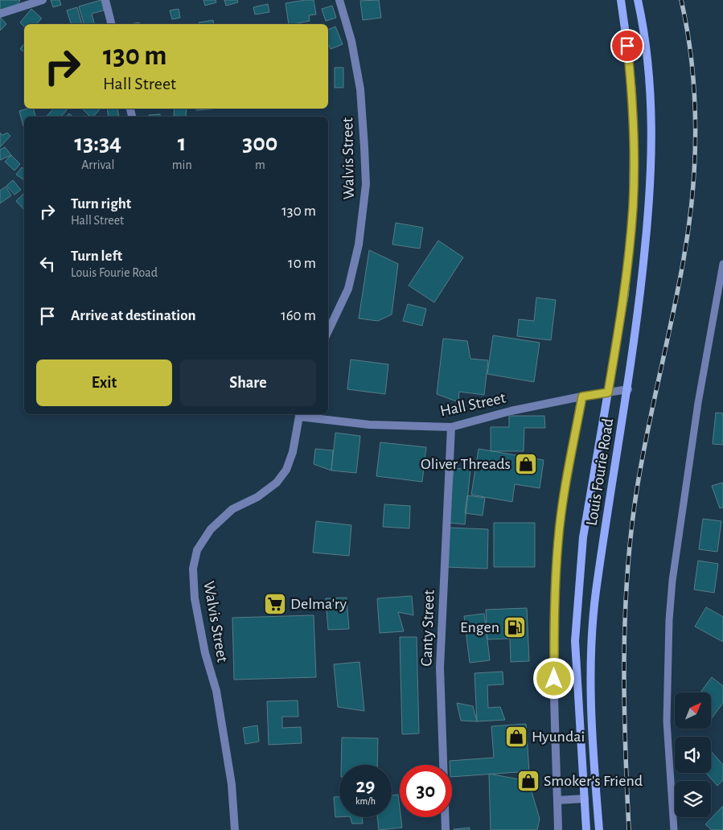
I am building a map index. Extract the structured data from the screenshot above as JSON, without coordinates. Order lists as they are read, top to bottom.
{
  "streets": {
    "main road": ["Louis Fourie Road"],
    "street": ["Walvis Street", "Hall Street", "Canty Street"]
  },
  "crossings": [
    ["Walvis Street", "Hall Street"],
    ["Hall Street", "Louis Fourie Road"],
    ["Hall Street", "Canty Street"]
  ],
  "places": {
    "shop": ["Oliver Threads", "Hyundai", "Smoker's Friend"],
    "supermarket": ["Delma'ry"],
    "fuel station": ["Engen"]
  },
  "north": "top right",
  "page": {
    "turn": ["130 m", "Hall Street"],
    "eta": [
      "13:34",
      "Arrival",
      "1",
      "min",
      "300",
      "m"
    ],
    "list": [
      {
        "name": "Turn right",
        "note": "Hall Street",
        "value": "130 m"
      },
      {
        "name": "Turn left",
        "note": "Louis Fourie Road",
        "value": "10 m"
      },
      {
        "name": "Arrive at destination",
        "value": "160 m"
      }
    ],
    "buttons": ["Exit", "Share"],
    "speed": "29 km/h",
    "limit": "30"
  }
}
